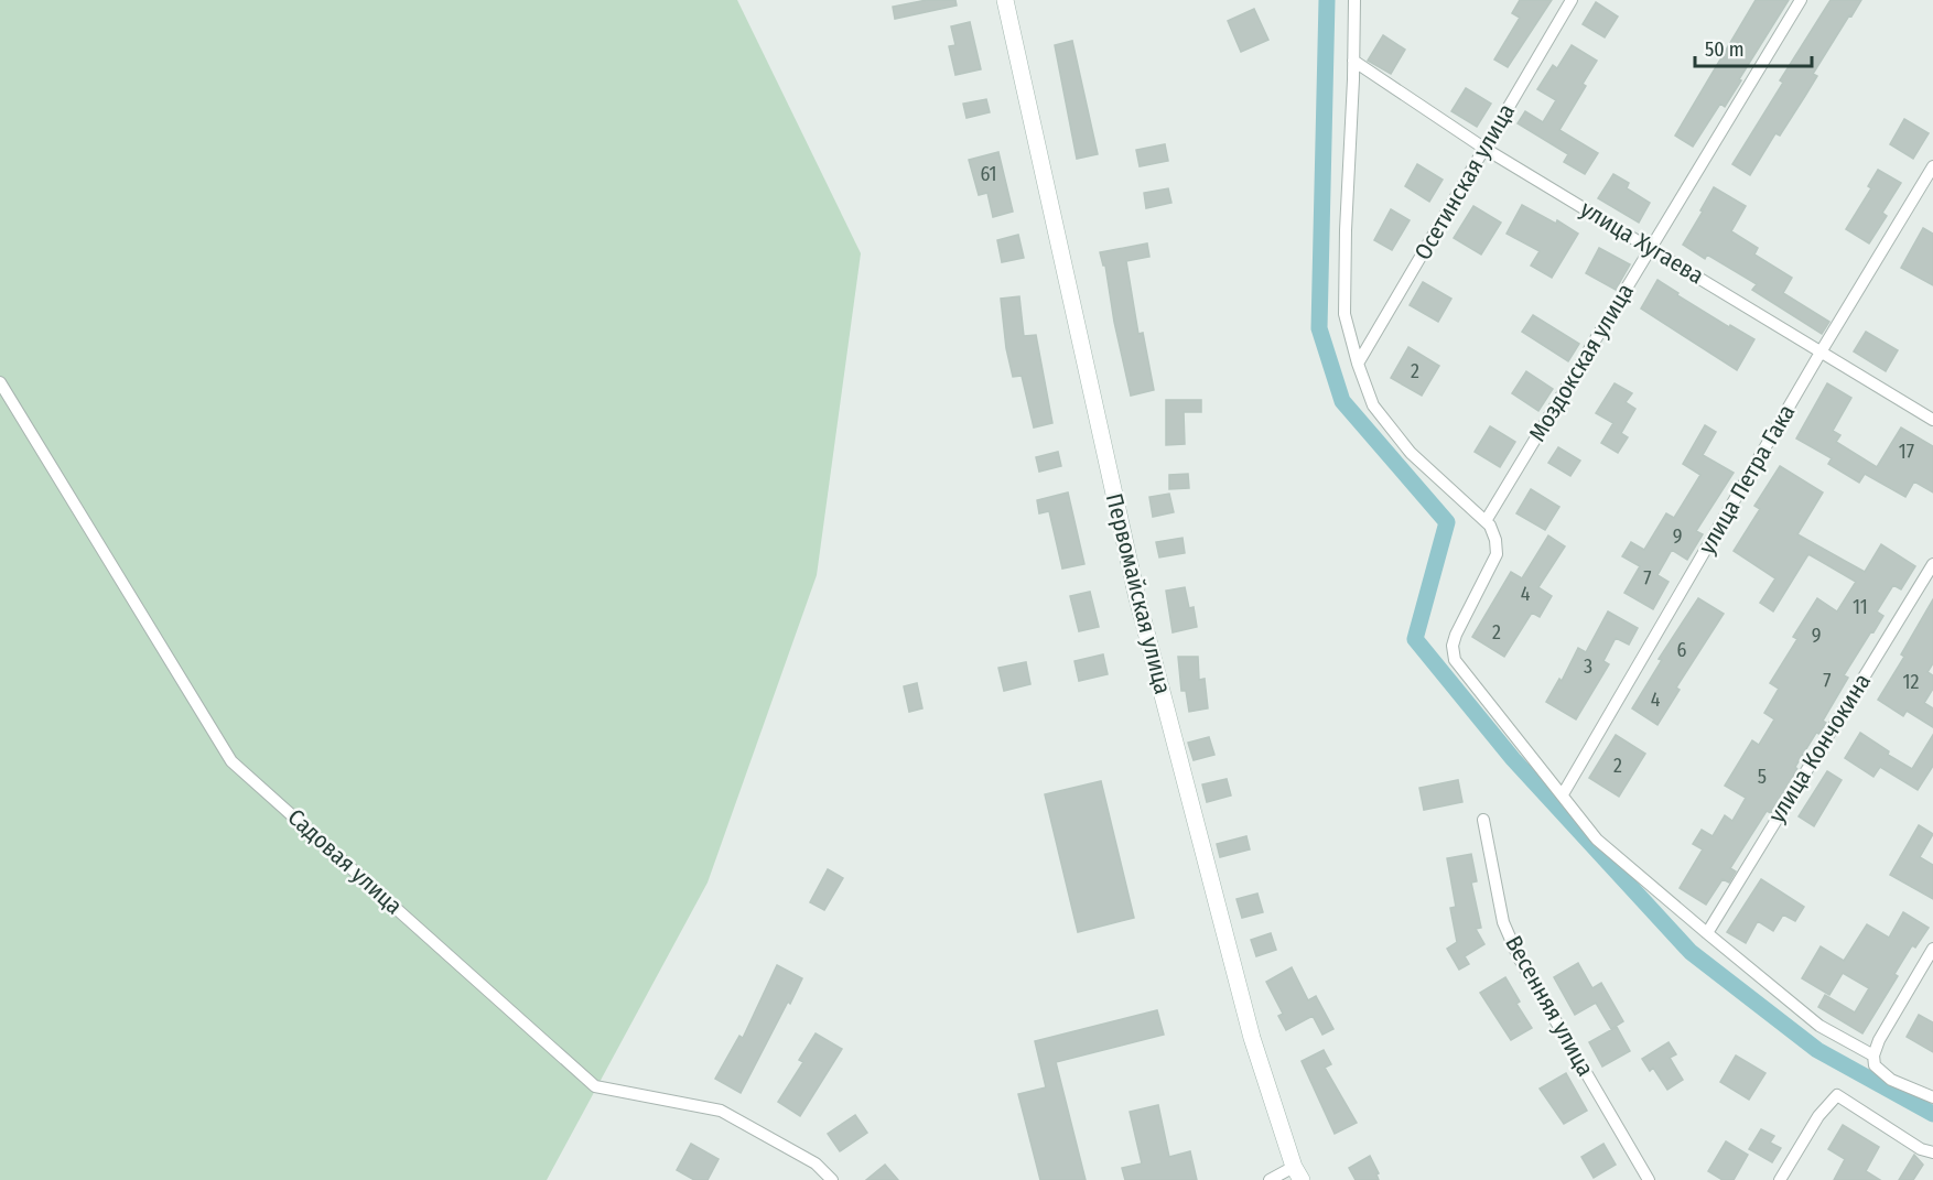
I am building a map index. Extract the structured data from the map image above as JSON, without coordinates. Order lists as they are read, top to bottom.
{
  "streets": {
    "main road": ["Первомайская улица"],
    "street": [
      "Осетинская улица",
      "улица Хугаева",
      "Моздокская улица",
      "улица Петра Гака",
      "улица Кончокина",
      "Садовая улица",
      "Весенняя улица"
    ]
  },
  "crossings": [
    ["Осетинская улица", "улица Хугаева"],
    ["улица Хугаева", "Моздокская улица"],
    ["улица Хугаева", "улица Петра Гака"]
  ],
  "house_numbers": [
    "61",
    "2",
    "17",
    "9",
    "7",
    "4",
    "11",
    "2",
    "9",
    "6",
    "3",
    "7",
    "12",
    "4",
    "2",
    "5"
  ],
  "scale_bar": "50 m"
}
